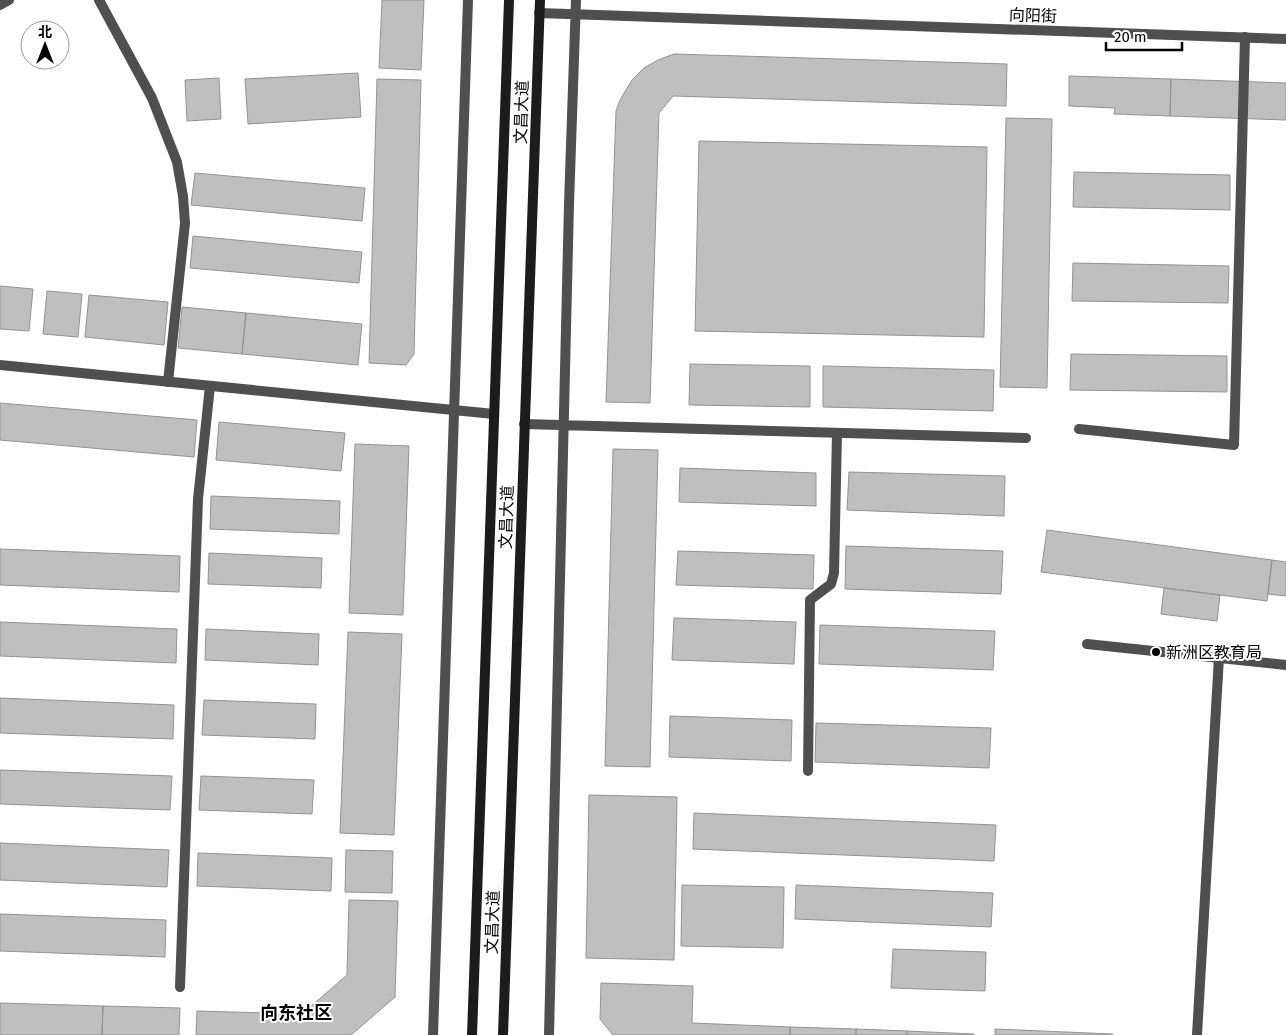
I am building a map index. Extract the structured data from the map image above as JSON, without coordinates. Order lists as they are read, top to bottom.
{
  "streets": {
    "main road": ["文昌大道"],
    "street": ["向阳街"]
  },
  "crossings": [
    ["向阳街", "文昌大道"]
  ],
  "districts": ["向东社区"],
  "places": ["新洲区教育局"],
  "scale_bar": "20 m",
  "north": "top"
}
